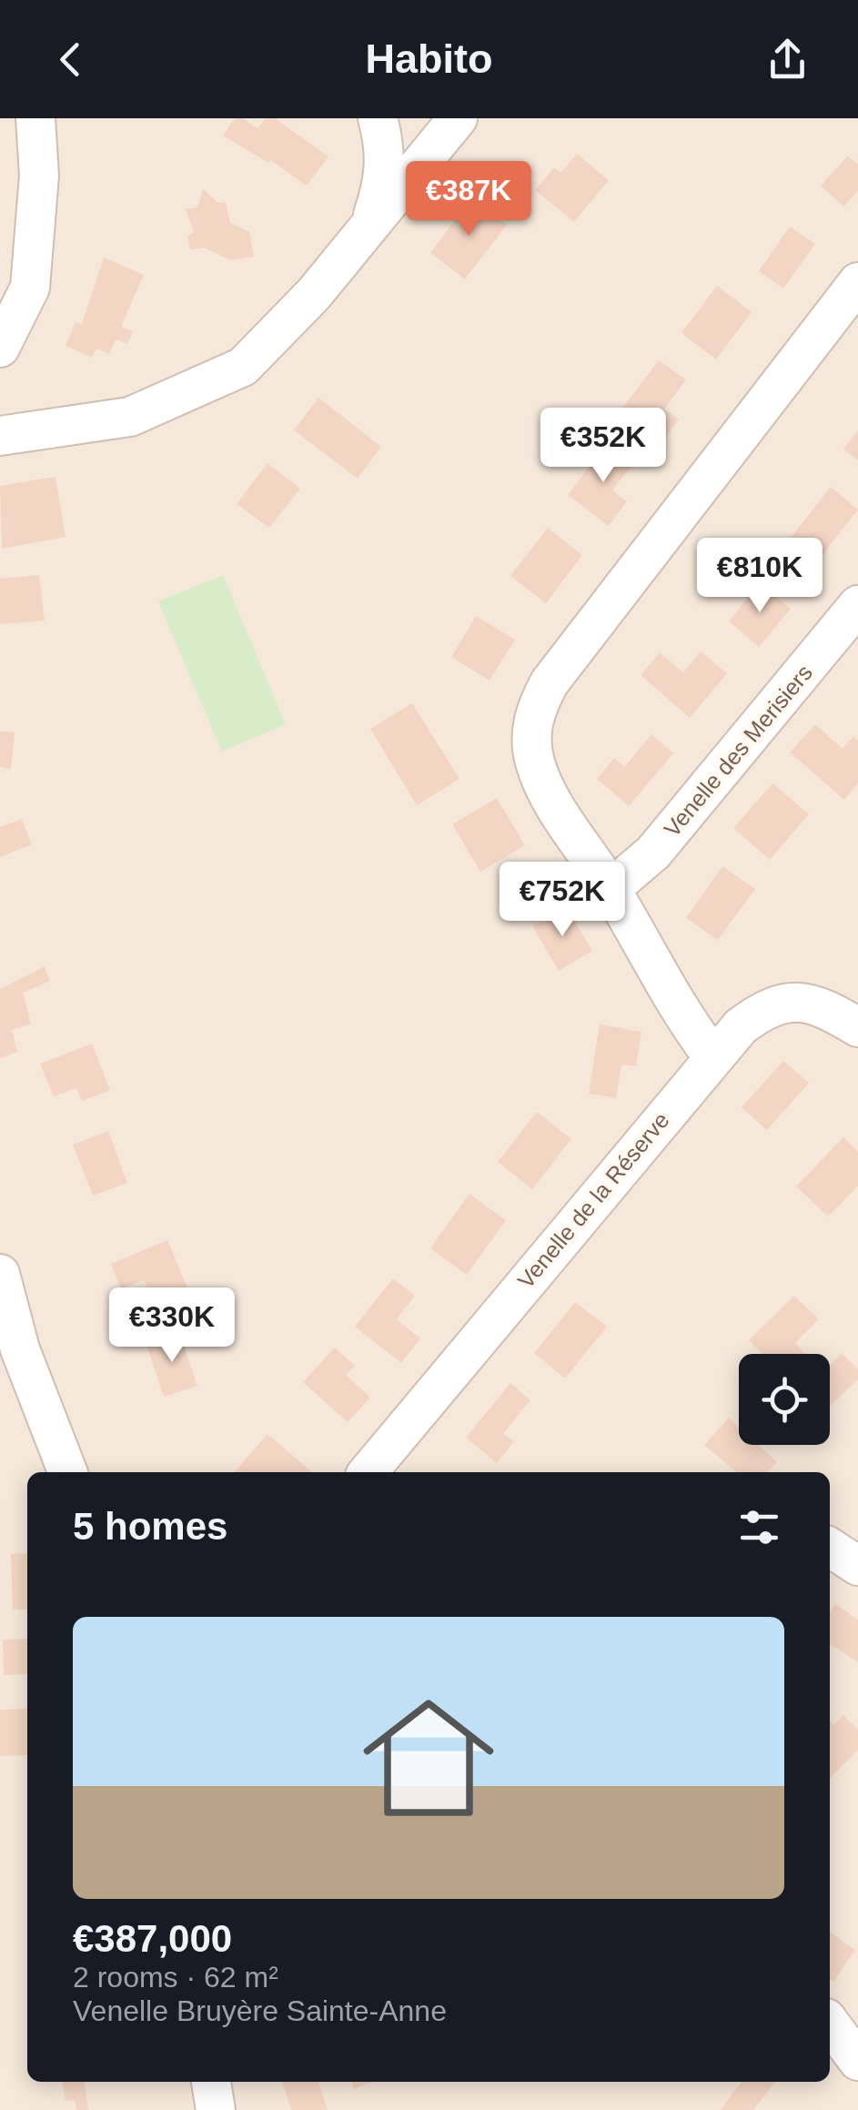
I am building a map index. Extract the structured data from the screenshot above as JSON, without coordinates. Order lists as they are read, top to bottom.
{
  "streets": {
    "street": ["Venelle des Merisiers", "Venelle de la Réserve"]
  },
  "page": {
    "header": "Habito",
    "price": [
      "€387K",
      "€352K",
      "€810K",
      "€752K",
      "€330K"
    ],
    "heading": "5 homes",
    "list": [
      {
        "name": "€387,000",
        "note": "2 rooms · 62 m² · Venelle Bruyère Sainte-Anne"
      }
    ]
  }
}
